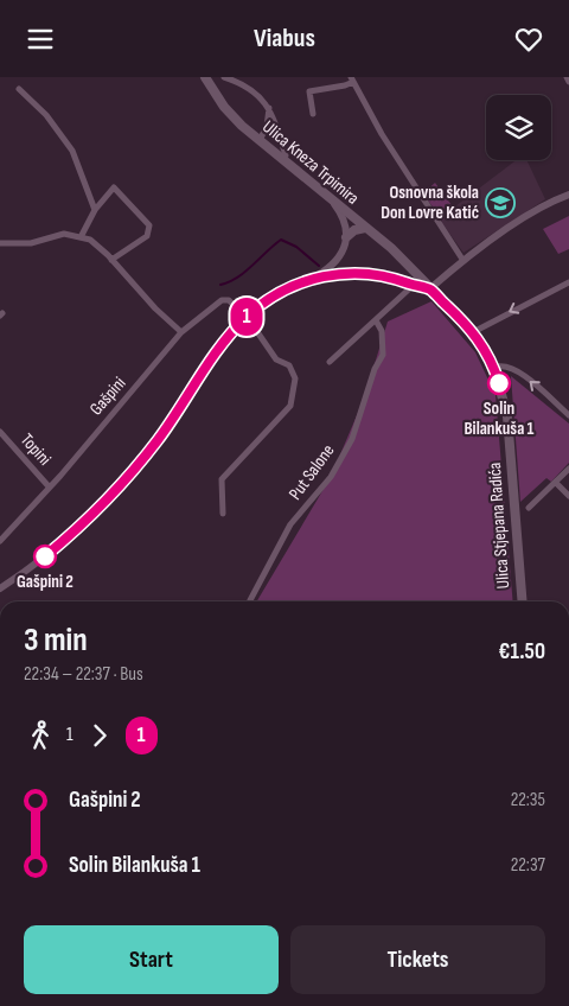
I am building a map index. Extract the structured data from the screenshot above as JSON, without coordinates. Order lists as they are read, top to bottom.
{
  "streets": {
    "main road": ["Ulica Kneza Trpimira", "Ulica Stjepana Radića"],
    "street": ["Gašpini", "Topini", "Put Salone"]
  },
  "crossings": [
    ["Ulica Kneza Trpimira", "Ulica Stjepana Radića"],
    ["Gašpini", "Topini"]
  ],
  "places": {
    "school or university": ["Osnovna škola Don Lovre Katić"],
    "other": ["Solin Bilankuša 1", "Gašpini 2"]
  },
  "lines": ["bus line 1"],
  "page": {
    "header": "Viabus",
    "on_map": "1",
    "heading": ["3 min", "22:34 – 22:37 · Bus", "€1.50"],
    "legs": ["1", "1"],
    "list": [
      {
        "name": "Gašpini 2",
        "value": "22:35"
      },
      {
        "name": "Solin Bilankuša 1",
        "value": "22:37"
      }
    ],
    "buttons": ["Start", "Tickets"]
  }
}
